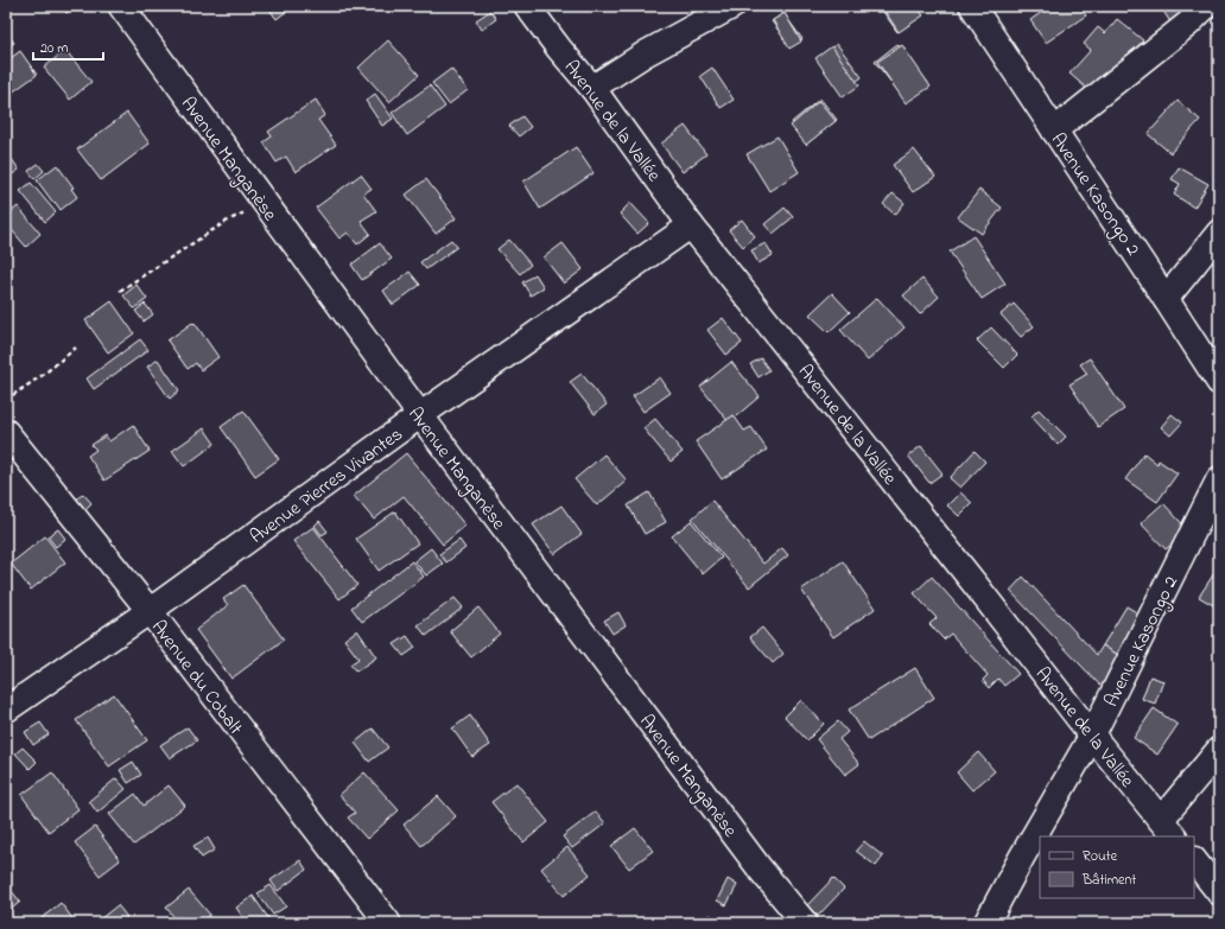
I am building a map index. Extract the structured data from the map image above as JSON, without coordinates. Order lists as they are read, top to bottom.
{
  "streets": {
    "street": [
      "Avenue de la Vallée",
      "Avenue Manganèse",
      "Avenue Kasongo 2",
      "Avenue Pierres Vivantes",
      "Avenue du Cobalt"
    ]
  },
  "crossings": [
    ["Avenue de la Vallée", "Avenue Kasongo 2"],
    ["Avenue de la Vallée", "Avenue Pierres Vivantes"],
    ["Avenue Manganèse", "Avenue Pierres Vivantes"],
    ["Avenue Pierres Vivantes", "Avenue du Cobalt"]
  ],
  "legend": ["Route", "Bâtiment"],
  "scale_bar": "20 m"
}
